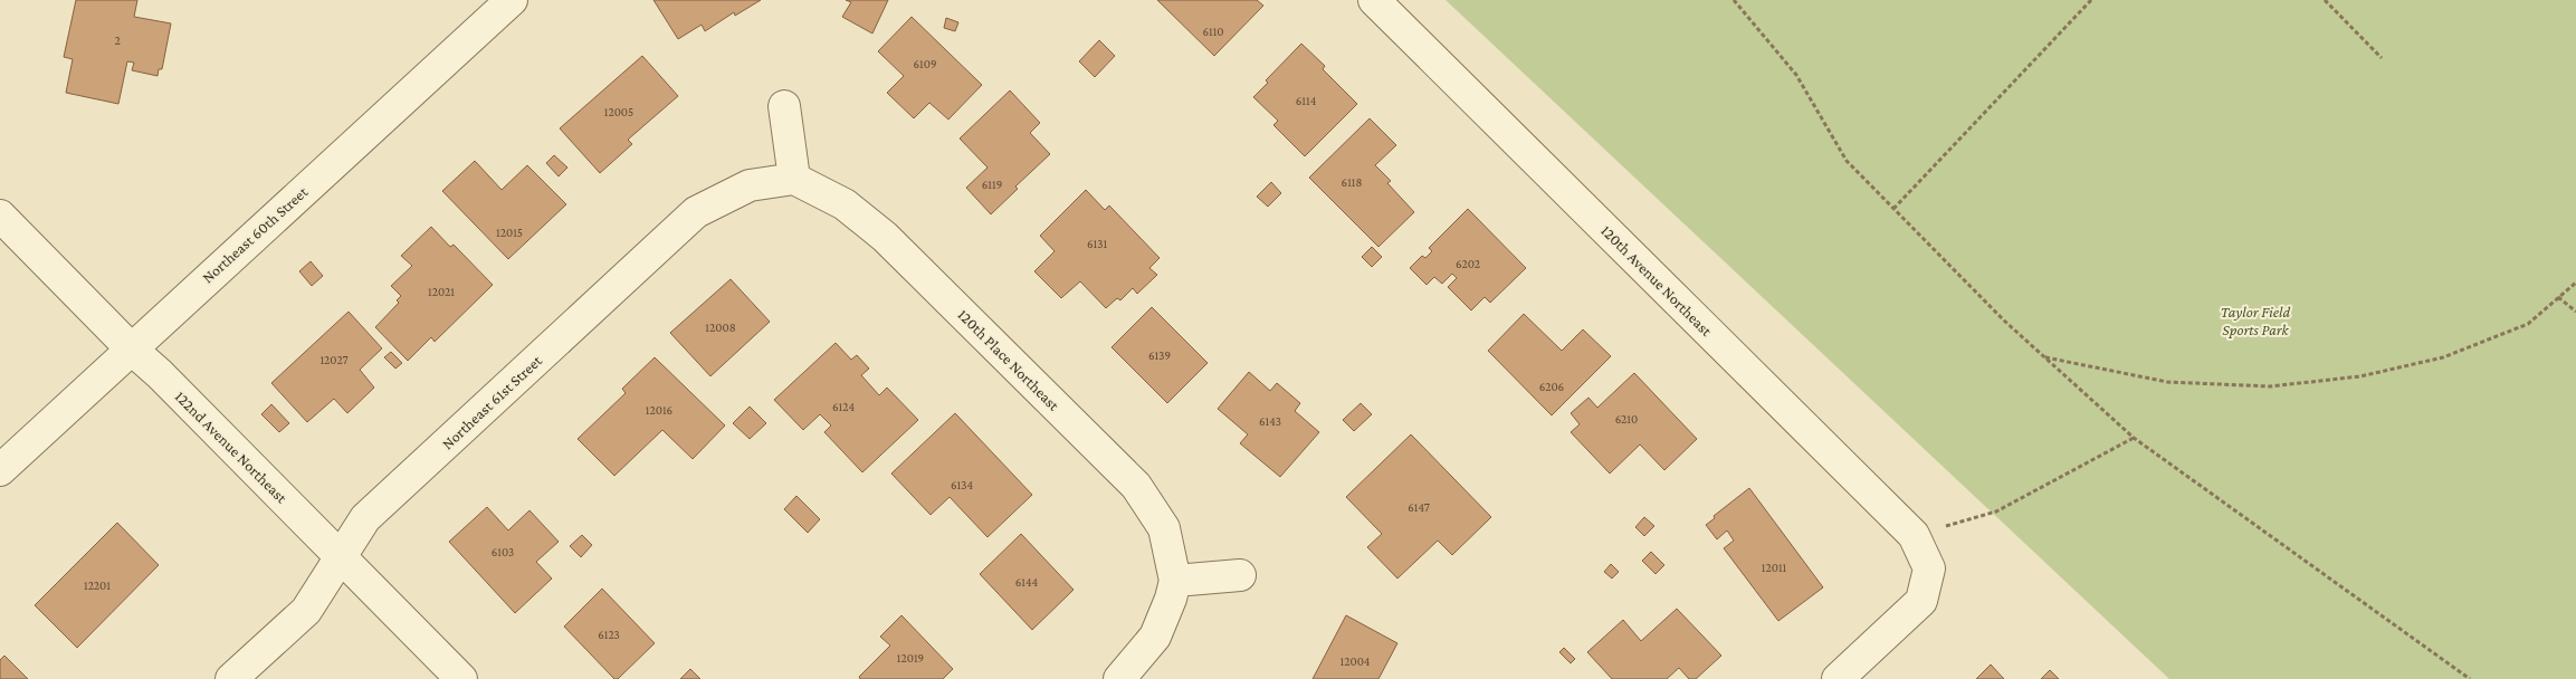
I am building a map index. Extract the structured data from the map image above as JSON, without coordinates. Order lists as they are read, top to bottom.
{
  "streets": {
    "street": [
      "Northeast 60th Street",
      "120th Avenue Northeast",
      "120th Place Northeast",
      "Northeast 61st Street",
      "122nd Avenue Northeast"
    ]
  },
  "crossings": [
    ["Northeast 60th Street", "122nd Avenue Northeast"],
    ["120th Place Northeast", "Northeast 61st Street"],
    ["Northeast 61st Street", "122nd Avenue Northeast"]
  ],
  "parks": ["Taylor Field Sports Park"],
  "house_numbers": [
    "6110",
    "2",
    "6109",
    "6114",
    "12005",
    "6118",
    "6119",
    "12015",
    "6131",
    "6202",
    "12021",
    "12008",
    "6139",
    "12027",
    "6206",
    "6124",
    "12016",
    "6210",
    "6143",
    "6134",
    "6147",
    "6103",
    "12011",
    "6144",
    "12201",
    "6123",
    "12019",
    "12004"
  ]
}
